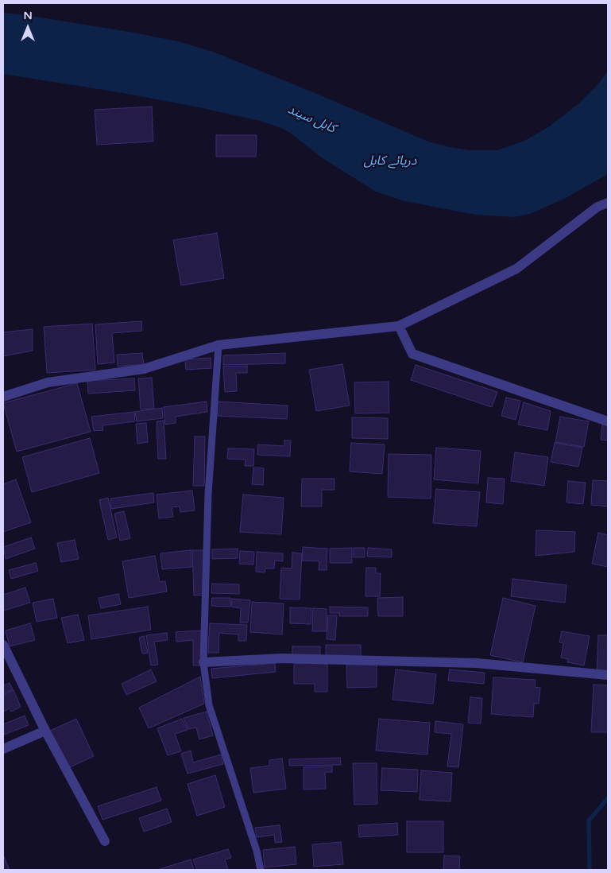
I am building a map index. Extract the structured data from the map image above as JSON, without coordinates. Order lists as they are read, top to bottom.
{
  "water": ["کابل سيند", "دریائے کابل"],
  "north": "top"
}
